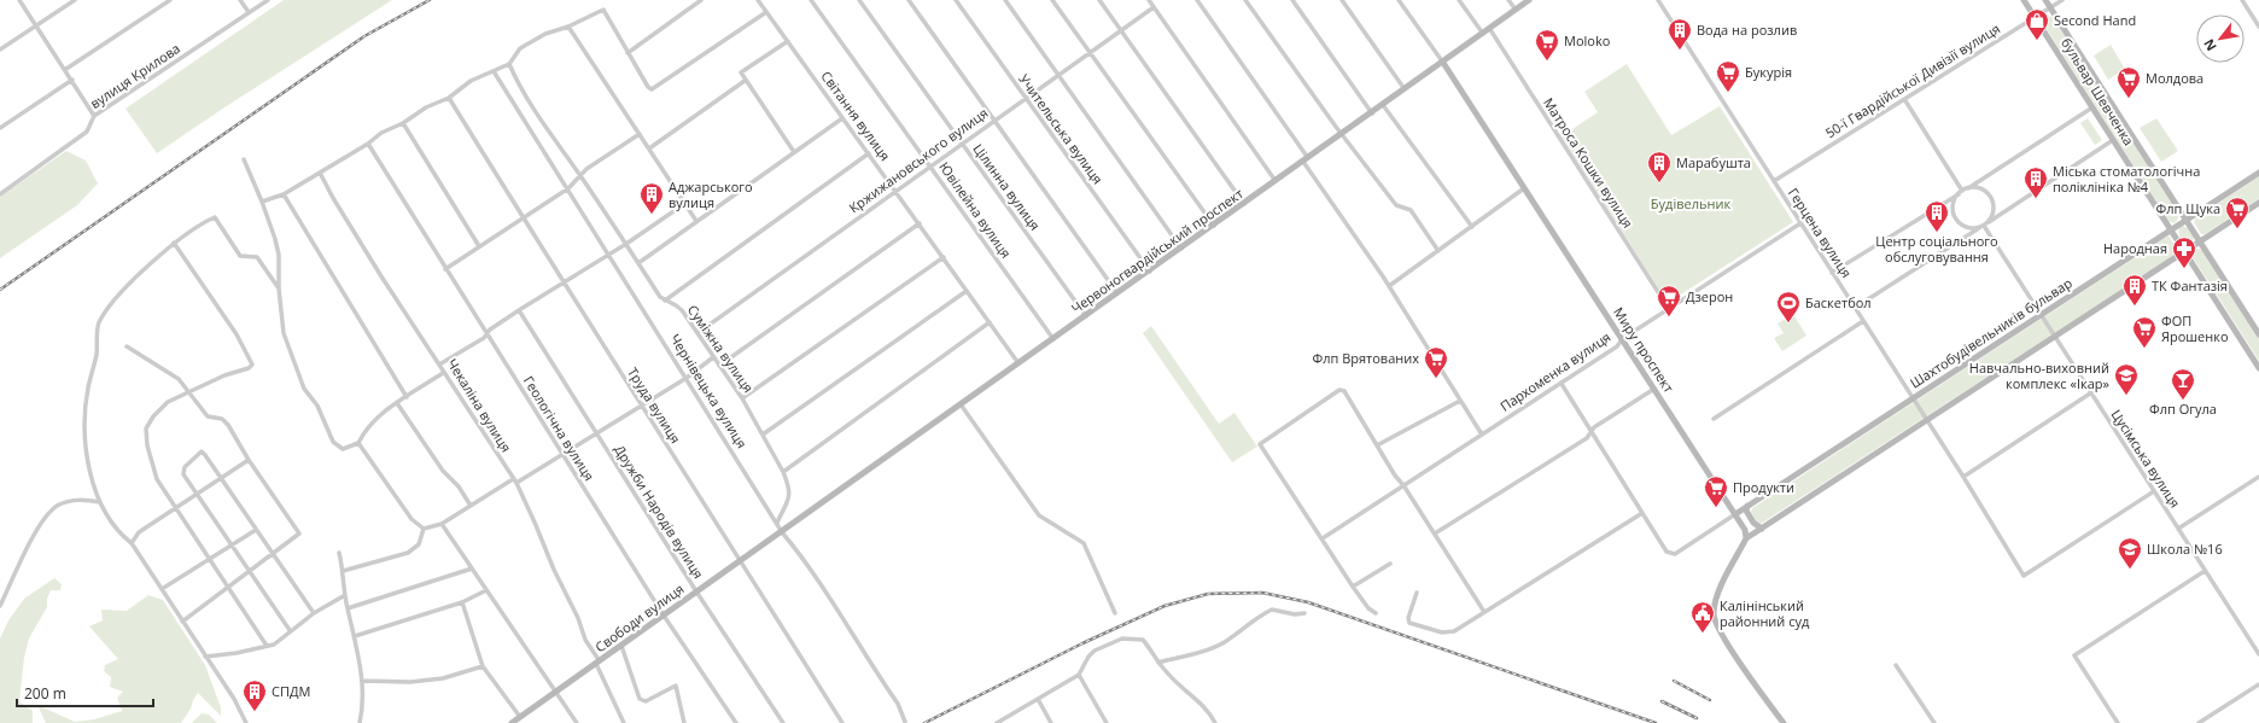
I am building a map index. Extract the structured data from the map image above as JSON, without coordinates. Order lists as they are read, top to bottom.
{
  "streets": {
    "main road": [
      "бульвар Шевченка",
      "Червоногвардійський проспект",
      "Шахтобудівельників бульвар",
      "Миру проспект",
      "Свободи вулиця"
    ],
    "street": [
      "вулиця Крилова",
      "50-ї Гвардійської Дивізії вулиця",
      "Світання вулиця",
      "Учительська вулиця",
      "Кржижановського вулиця",
      "Матроса Кошки вулиця",
      "Цілинна вулиця",
      "Ювілейна вулиця",
      "Герцена вулиця",
      "Суміжна вулиця",
      "Пархоменка вулиця",
      "Чернівецька вулиця",
      "Чекаліна вулиця",
      "Труда вулиця",
      "Геологічна вулиця",
      "Цусімська вулиця",
      "Дружби Народів вулиця"
    ]
  },
  "crossings": [
    ["50-ї Гвардійської Дивізії вулиця", "бульвар Шевченка"],
    ["50-ї Гвардійської Дивізії вулиця", "Герцена вулиця"],
    ["бульвар Шевченка", "Шахтобудівельників бульвар"],
    ["Світання вулиця", "Кржижановського вулиця"],
    ["Світання вулиця", "Червоногвардійський проспект"],
    ["Учительська вулиця", "Кржижановського вулиця"],
    ["Учительська вулиця", "Червоногвардійський проспект"],
    ["Кржижановського вулиця", "Цілинна вулиця"],
    ["Кржижановського вулиця", "Ювілейна вулиця"],
    ["Кржижановського вулиця", "Суміжна вулиця"],
    ["Матроса Кошки вулиця", "Червоногвардійський проспект"],
    ["Матроса Кошки вулиця", "Пархоменка вулиця"],
    ["Цілинна вулиця", "Червоногвардійський проспект"],
    ["Ювілейна вулиця", "Червоногвардійський проспект"],
    ["Герцена вулиця", "Шахтобудівельників бульвар"],
    ["Герцена вулиця", "Пархоменка вулиця"],
    ["Герцена вулиця", "Цусімська вулиця"],
    ["Червоногвардійський проспект", "Миру проспект"],
    ["Червоногвардійський проспект", "Чернівецька вулиця"],
    ["Червоногвардійський проспект", "Свободи вулиця"],
    ["Шахтобудівельників бульвар", "Миру проспект"],
    ["Шахтобудівельників бульвар", "Цусімська вулиця"],
    ["Суміжна вулиця", "Чернівецька вулиця"],
    ["Миру проспект", "Пархоменка вулиця"],
    ["Чернівецька вулиця", "Свободи вулиця"],
    ["Чекаліна вулиця", "Свободи вулиця"],
    ["Труда вулиця", "Свободи вулиця"],
    ["Геологічна вулиця", "Свободи вулиця"],
    ["Дружби Народів вулиця", "Свободи вулиця"]
  ],
  "parks": ["Будівельник"],
  "places": {
    "shop": ["Second Hand"],
    "building": [
      "Вода на розлив",
      "Марабушта",
      "Міська стоматологічна поліклініка №4",
      "Аджарського вулиця",
      "Центр соціального обслуговування",
      "ТК Фантазія",
      "СПДМ"
    ],
    "supermarket": [
      "Moloko",
      "Букурія",
      "Молдова",
      "Флп Щука",
      "Дзерон",
      "ФОП Ярошенко",
      "Флп Врятованих",
      "Продукти"
    ],
    "pharmacy": ["Народная"],
    "sports": ["Баскетбол"],
    "school or university": ["Навчально-виховний комплекс «Ікар»", "Школа №16"],
    "bar": ["Флп Огула"],
    "public building": ["Калінінський районний суд"]
  },
  "scale_bar": "200 m",
  "north": "bottom left"
}
